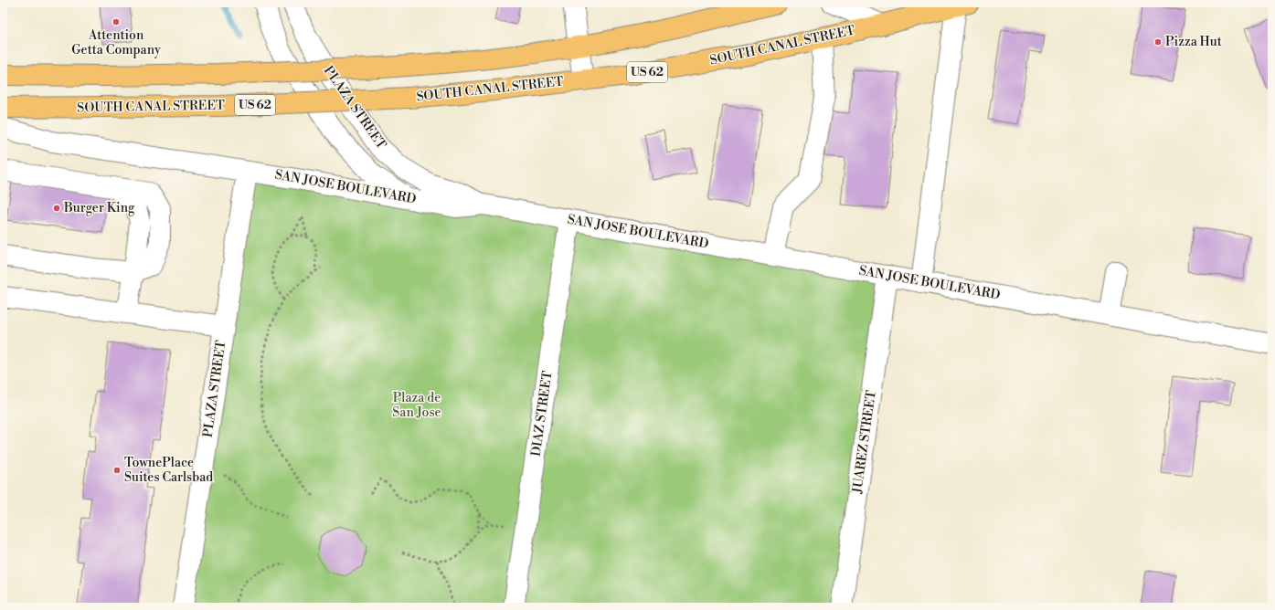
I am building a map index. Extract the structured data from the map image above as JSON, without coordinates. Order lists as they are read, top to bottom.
{
  "streets": {
    "highway": ["SOUTH CANAL STREET", "US 62"],
    "street": [
      "PLAZA STREET",
      "SAN JOSE BOULEVARD",
      "DIAZ STREET",
      "JUAREZ STREET"
    ]
  },
  "crossings": [
    ["PLAZA STREET", "SAN JOSE BOULEVARD"],
    ["SAN JOSE BOULEVARD", "DIAZ STREET"],
    ["SAN JOSE BOULEVARD", "JUAREZ STREET"]
  ],
  "parks": ["Plaza de San Jose"],
  "places": [
    "Attention Getta Company",
    "Pizza Hut",
    "Burger King",
    "TownePlace Suites Carlsbad"
  ]
}
